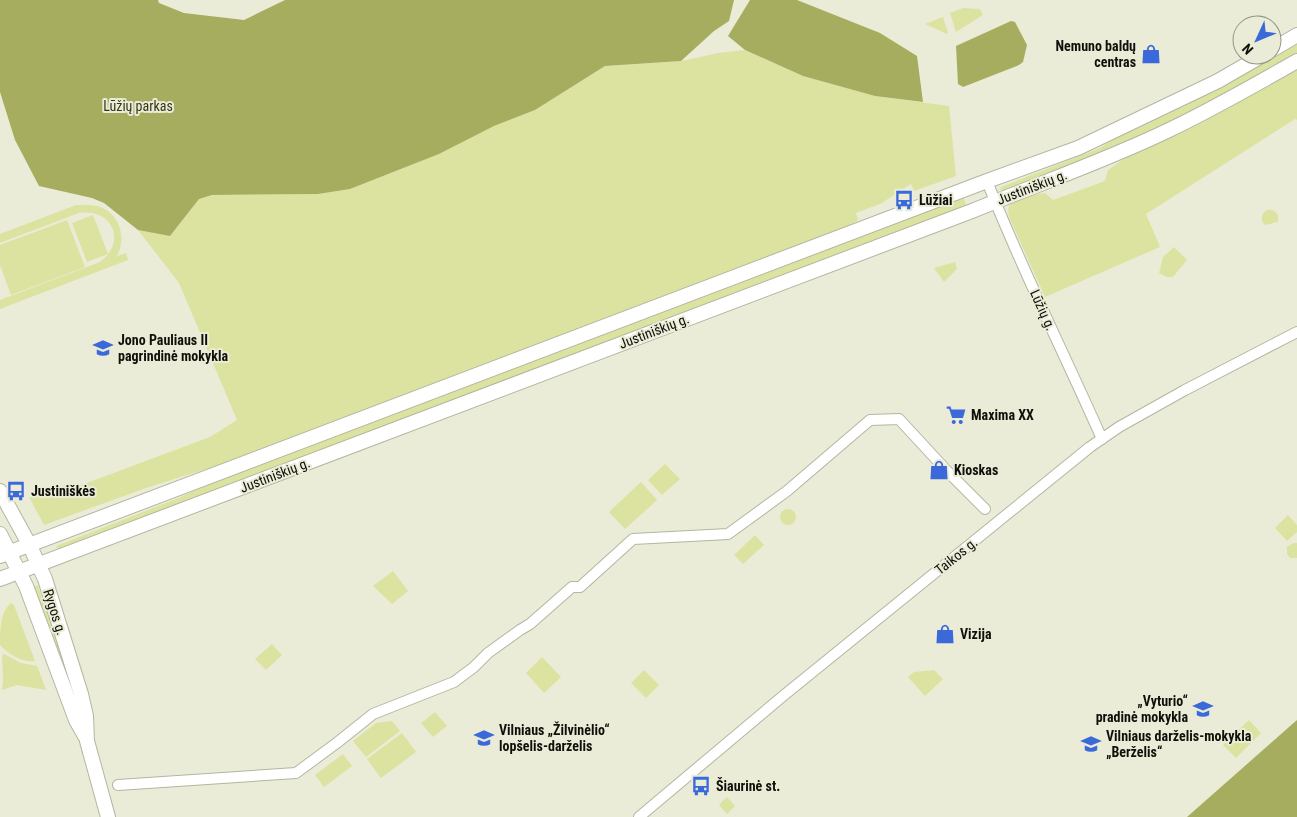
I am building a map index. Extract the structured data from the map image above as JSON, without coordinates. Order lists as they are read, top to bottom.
{
  "streets": {
    "main road": ["Justiniškių g.", "Rygos g."],
    "street": ["Lūžių g.", "Taikos g."]
  },
  "crossings": [
    ["Justiniškių g.", "Lūžių g."],
    ["Justiniškių g.", "Rygos g."],
    ["Lūžių g.", "Taikos g."]
  ],
  "parks": ["Lūžių parkas"],
  "places": {
    "shop": ["Nemuno baldų centras", "Kioskas", "Vizija"],
    "bus stop": ["Lūžiai", "Justiniškės", "Šiaurinė st."],
    "school or university": [
      "Jono Pauliaus II pagrindinė mokykla",
      "„Vyturio“ pradinė mokykla",
      "Vilniaus „Žilvinėlio“ lopšelis-darželis",
      "Vilniaus darželis-mokykla „Berželis“"
    ],
    "supermarket": ["Maxima XX"]
  },
  "north": "bottom left"
}
